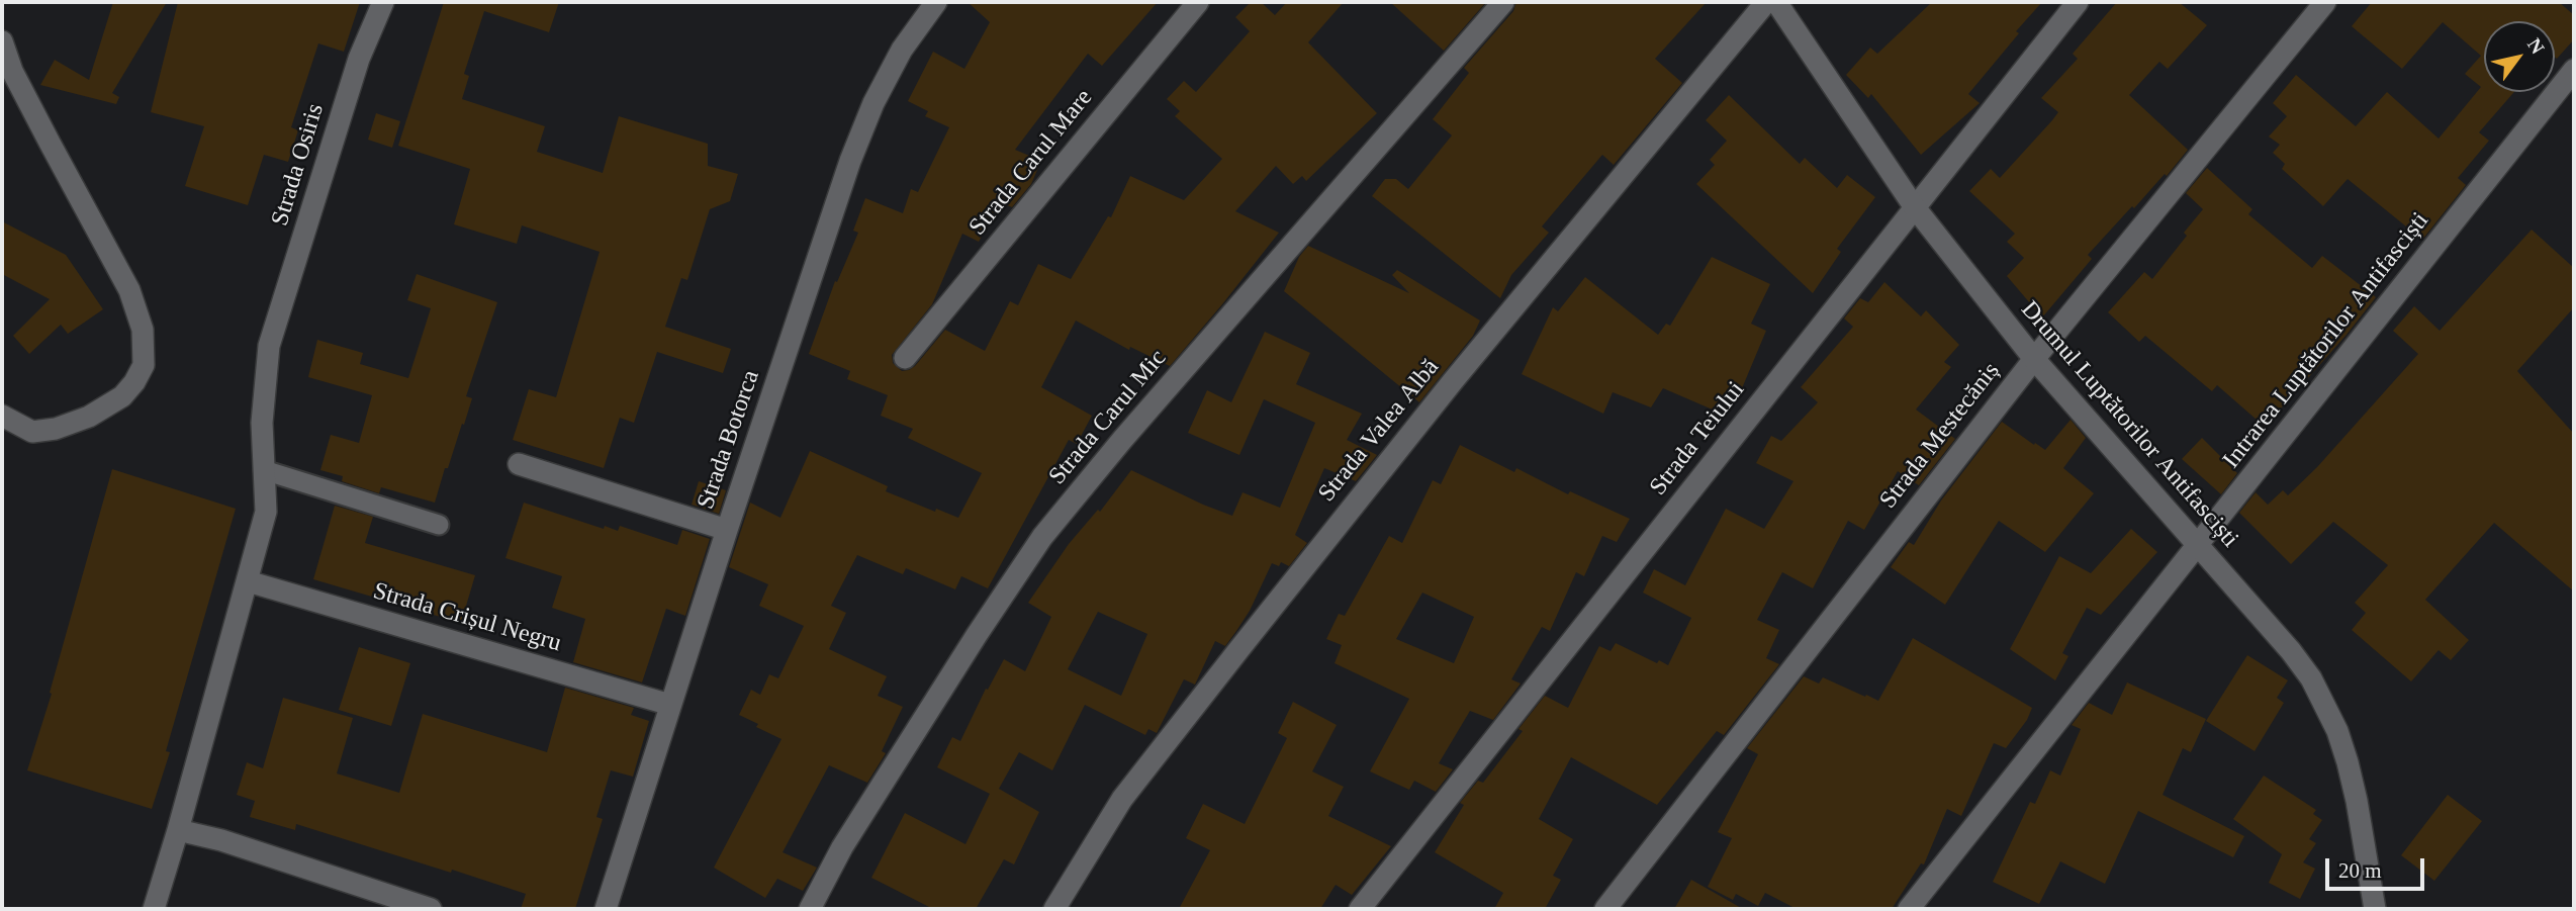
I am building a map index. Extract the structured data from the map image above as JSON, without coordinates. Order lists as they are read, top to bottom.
{
  "streets": {
    "street": [
      "Strada Carul Mare",
      "Strada Osiris",
      "Intrarea Luptătorilor Antifasciști",
      "Strada Carul Mic",
      "Drumul Luptătorilor Antifasciști",
      "Strada Valea Albă",
      "Strada Mestecăniș",
      "Strada Teiului",
      "Strada Botorca",
      "Strada Crișul Negru"
    ]
  },
  "crossings": [
    ["Intrarea Luptătorilor Antifasciști", "Drumul Luptătorilor Antifasciști"],
    ["Drumul Luptătorilor Antifasciști", "Strada Mestecăniș"],
    ["Drumul Luptătorilor Antifasciști", "Strada Teiului"],
    ["Strada Botorca", "Strada Crișul Negru"]
  ],
  "scale_bar": "20 m",
  "north": "top right"
}
